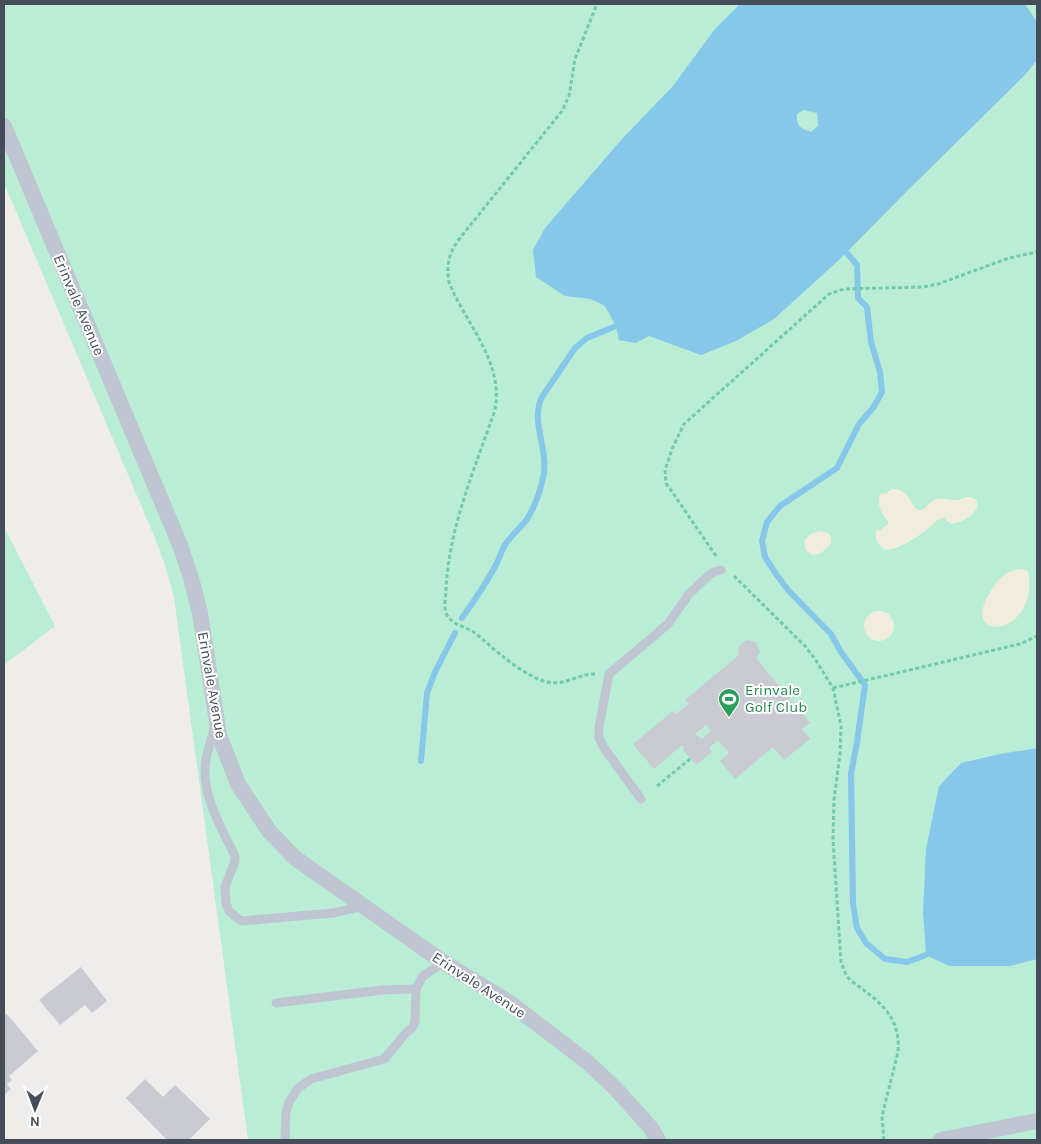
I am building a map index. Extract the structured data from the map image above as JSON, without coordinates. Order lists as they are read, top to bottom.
{
  "streets": {
    "street": ["Erinvale Avenue"]
  },
  "places": {
    "sports": ["Erinvale Golf Club"]
  },
  "north": "bottom"
}
